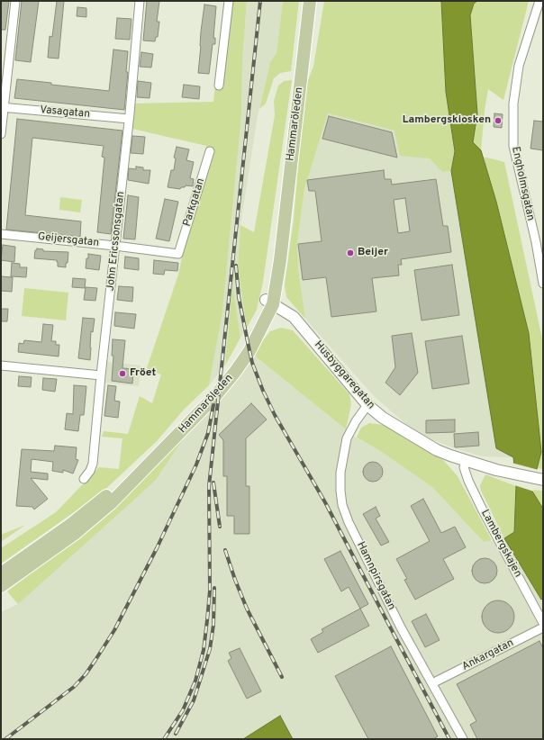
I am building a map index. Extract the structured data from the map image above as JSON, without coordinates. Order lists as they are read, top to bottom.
{
  "streets": {
    "main road": ["Hammaröleden"],
    "street": [
      "Vasagatan",
      "Engholmsgatan",
      "Parkgatan",
      "Geijersgatan",
      "John Ericssonsgatan",
      "Husbyggaregatan",
      "Lambergskajen",
      "Hamnpirsgatan",
      "Ankargatan"
    ]
  },
  "crossings": [
    ["Vasagatan", "John Ericssonsgatan"],
    ["Hammaröleden", "Husbyggaregatan"],
    ["Parkgatan", "Geijersgatan"],
    ["Geijersgatan", "John Ericssonsgatan"],
    ["Husbyggaregatan", "Lambergskajen"],
    ["Husbyggaregatan", "Hamnpirsgatan"],
    ["Hamnpirsgatan", "Ankargatan"]
  ],
  "places": ["Lambergskiosken", "Beijer", "Fröet"]
}
